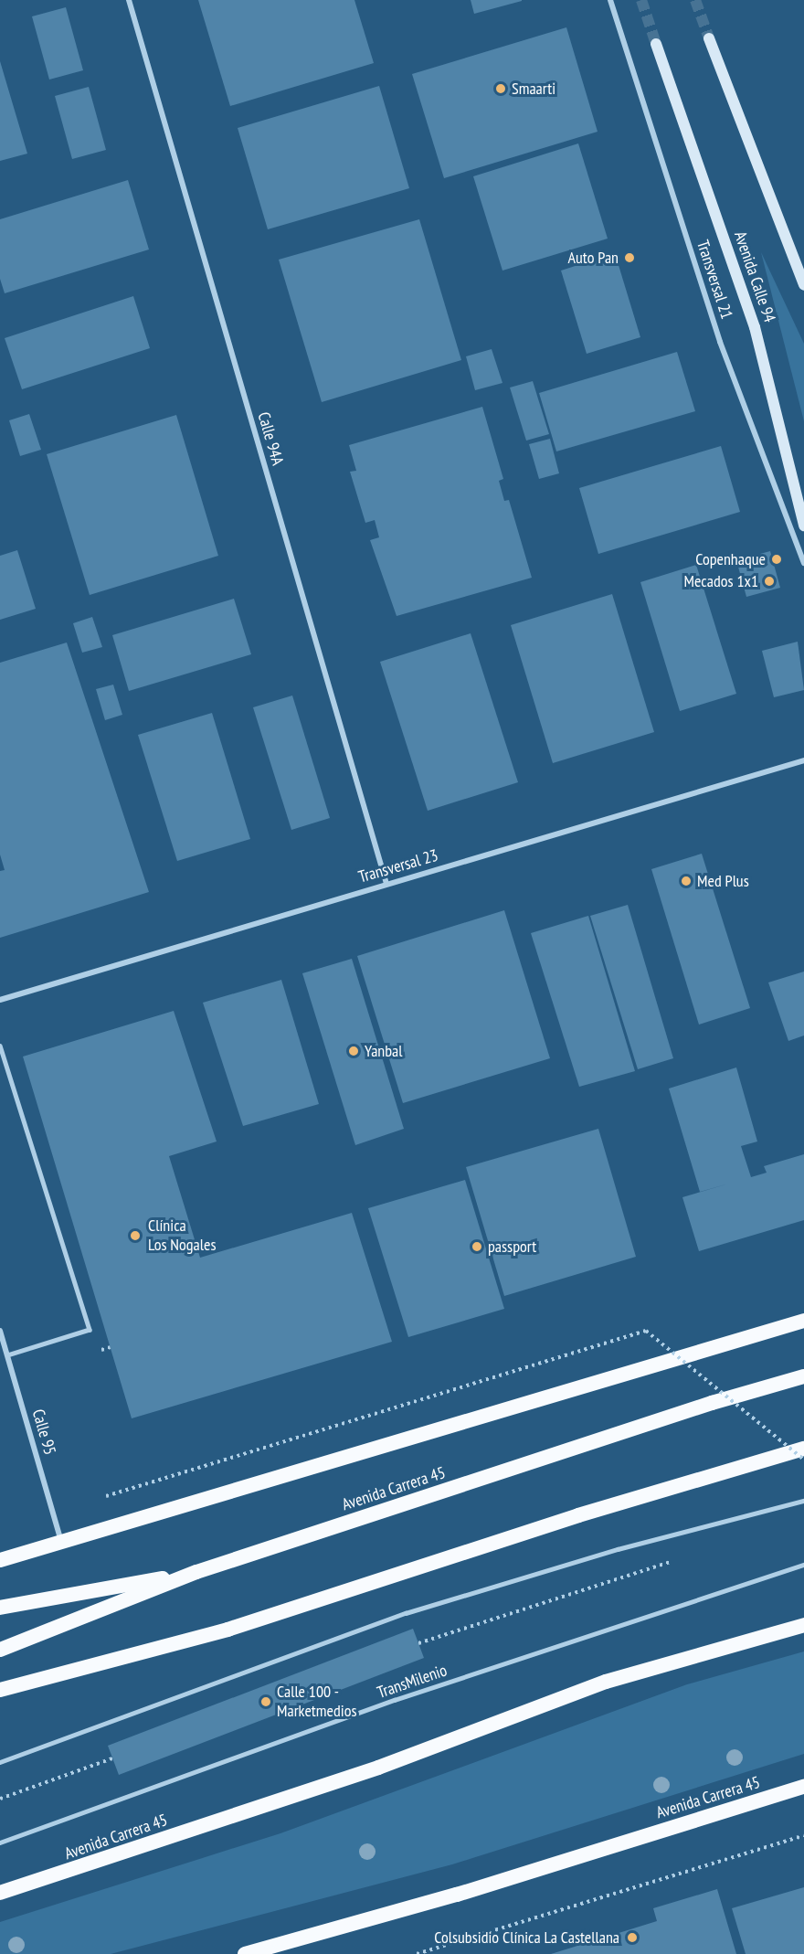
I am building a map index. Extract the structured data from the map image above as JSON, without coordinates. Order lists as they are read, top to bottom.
{
  "streets": {
    "highway": ["Avenida Carrera 45"],
    "main road": ["Avenida Calle 94"],
    "street": [
      "Transversal 21",
      "Calle 94A",
      "Transversal 23",
      "Calle 95"
    ],
    "lane": ["TransMilenio"]
  },
  "crossings": [
    ["Calle 94A", "Transversal 23"]
  ],
  "places": [
    "Smaarti",
    "Auto Pan",
    "Copenhaque",
    "Mecados 1x1",
    "Med Plus",
    "Yanbal",
    "Clínica Los Nogales",
    "passport",
    "Calle 100 - Marketmedios",
    "Colsubsidio Clínica La Castellana"
  ]
}
